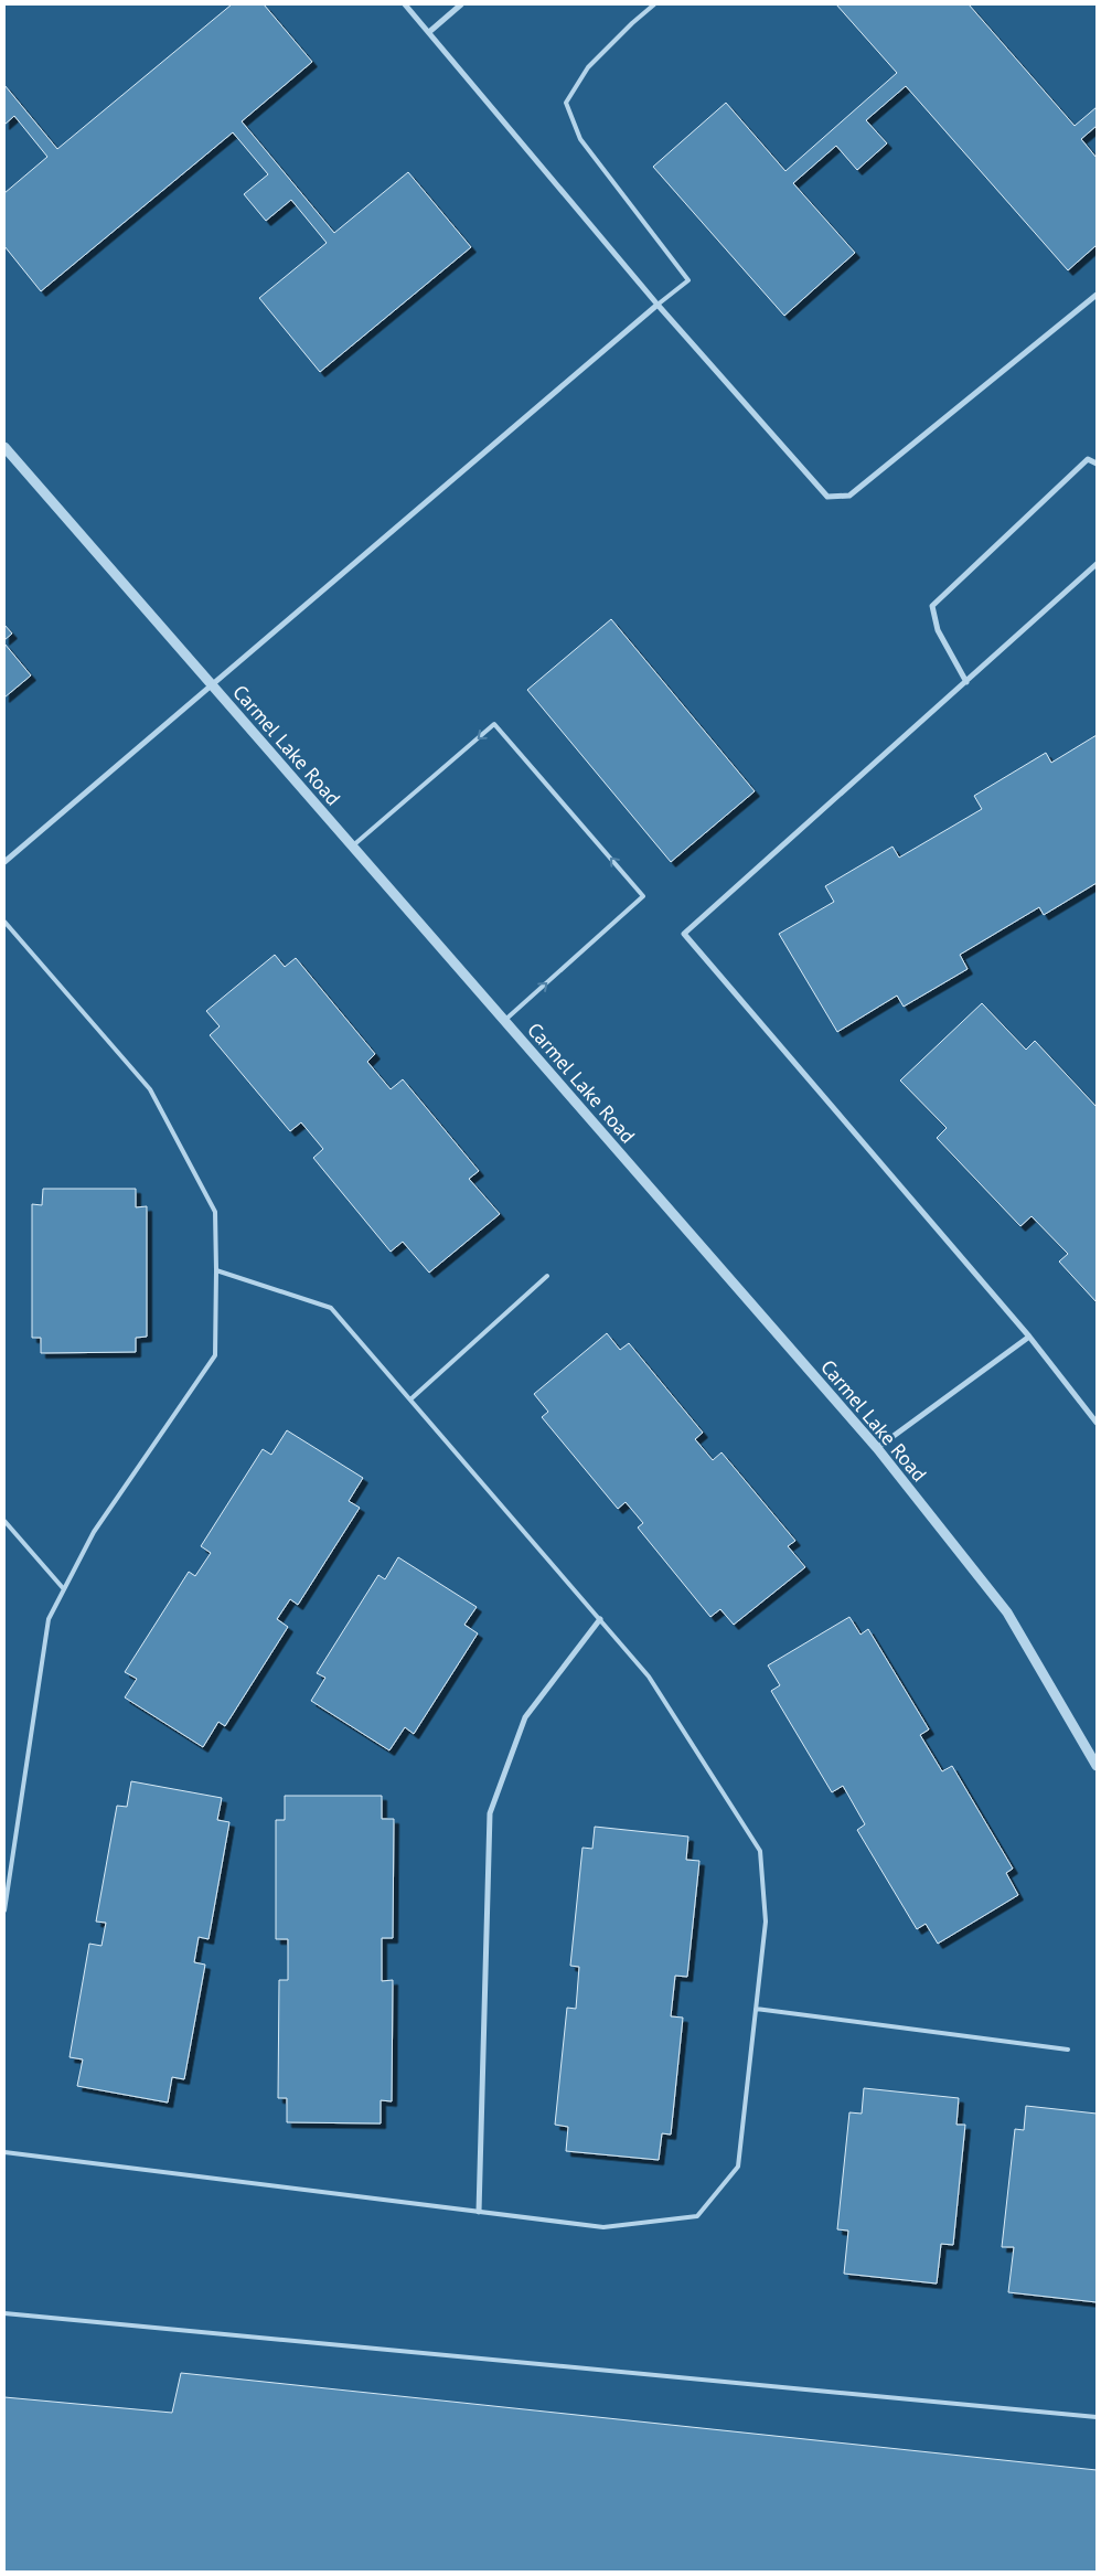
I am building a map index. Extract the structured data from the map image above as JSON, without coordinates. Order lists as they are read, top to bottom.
{
  "streets": {
    "street": ["Carmel Lake Road"]
  }
}
